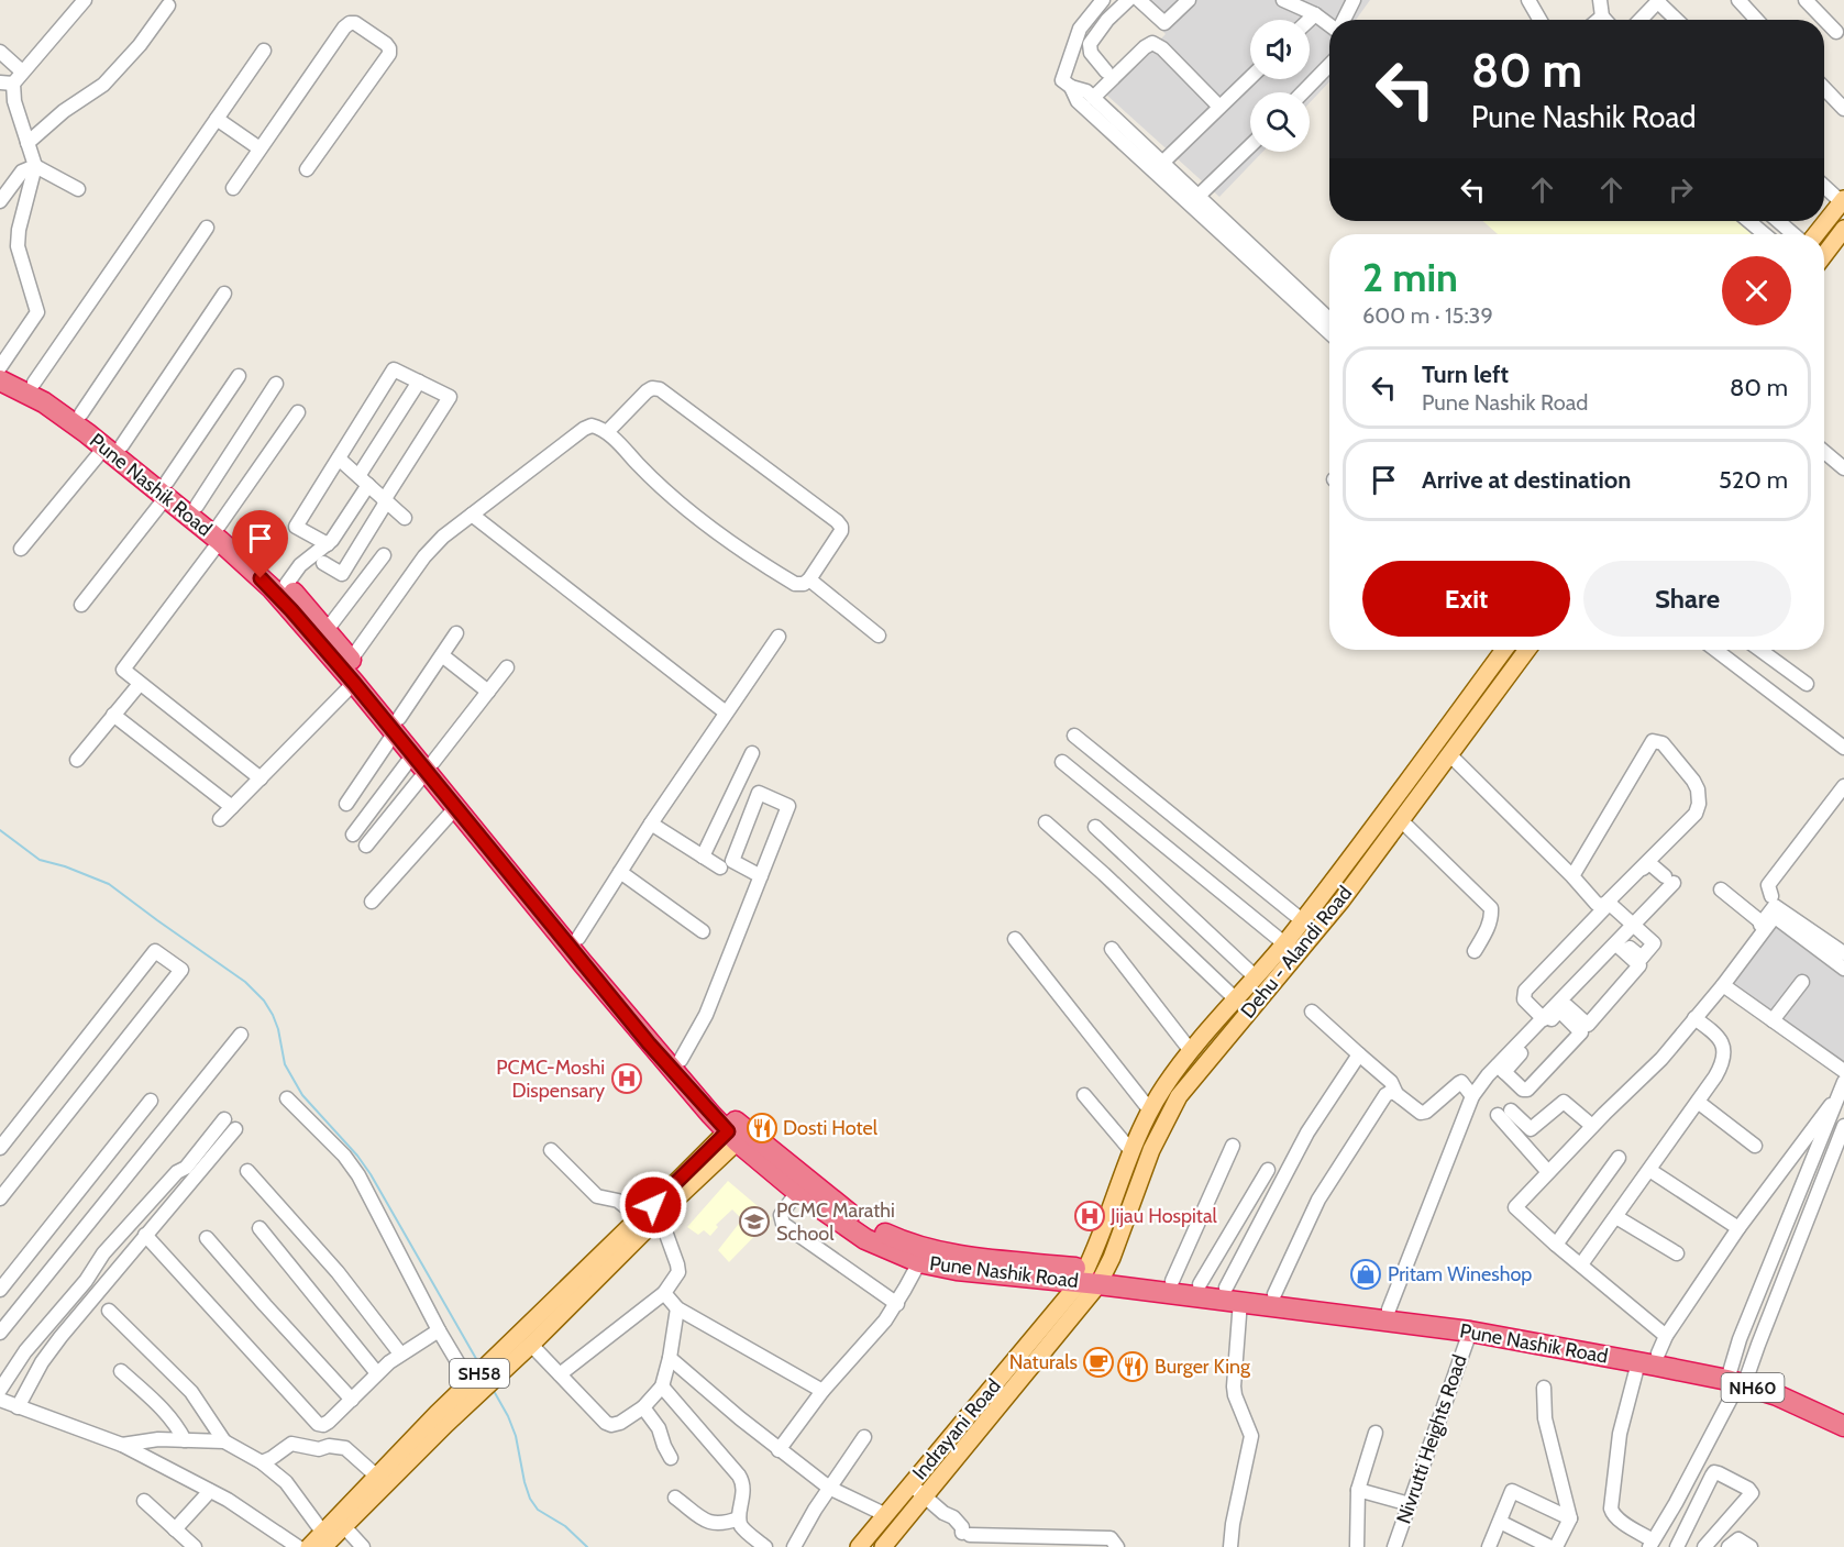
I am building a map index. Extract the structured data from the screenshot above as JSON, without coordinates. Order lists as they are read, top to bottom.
{
  "streets": {
    "highway": ["Pune Nashik Road", "NH60"],
    "main road": ["Dehu - Alandi Road", "SH58", "Indrayani Road"],
    "street": ["Nivrutti Heights Road"]
  },
  "crossings": [
    ["Pune Nashik Road", "Dehu - Alandi Road"],
    ["Pune Nashik Road", "SH58"],
    ["Pune Nashik Road", "Indrayani Road"],
    ["Pune Nashik Road", "Nivrutti Heights Road"],
    ["Dehu - Alandi Road", "Indrayani Road"]
  ],
  "places": {
    "hospital": ["PCMC-Moshi Dispensary", "Jijau Hospital"],
    "restaurant": ["Dosti Hotel", "Burger King"],
    "school or university": ["PCMC Marathi School"],
    "shop": ["Pritam Wineshop"],
    "cafe": ["Naturals"]
  },
  "page": {
    "turn": ["80 m", "Pune Nashik Road"],
    "heading": ["2 min", "600 m · 15:39"],
    "list": [
      {
        "name": "Turn left",
        "note": "Pune Nashik Road",
        "value": "80 m"
      },
      {
        "name": "Arrive at destination",
        "value": "520 m"
      }
    ],
    "buttons": ["Exit", "Share"]
  }
}
